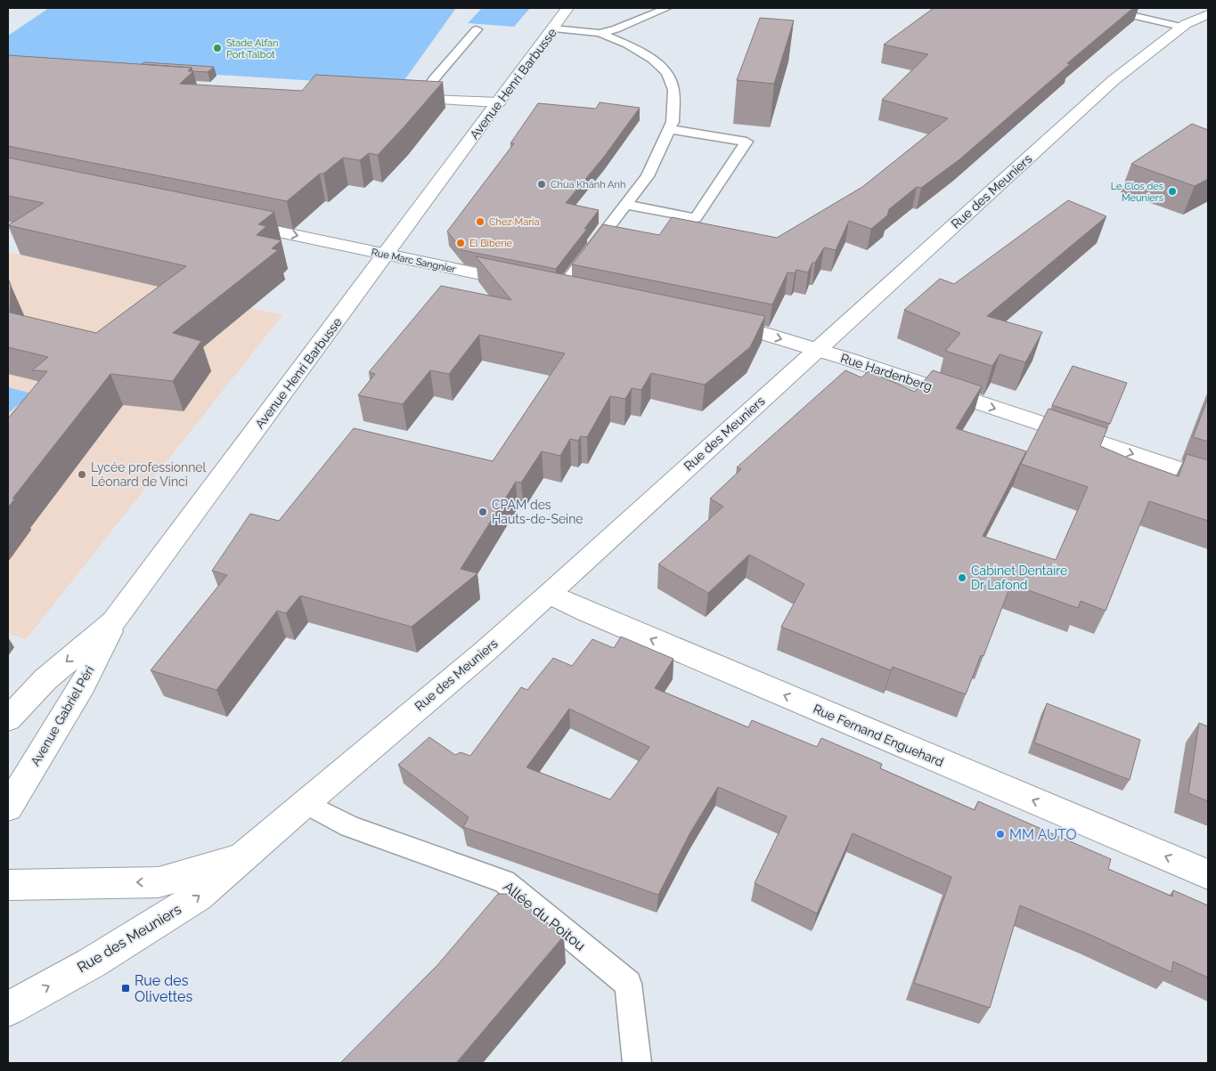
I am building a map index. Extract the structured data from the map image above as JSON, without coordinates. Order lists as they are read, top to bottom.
{
  "streets": {
    "street": [
      "Avenue Henri Barbusse",
      "Rue des Meuniers",
      "Rue Marc Sangnier",
      "Rue Hardenberg",
      "Avenue Gabriel Péri",
      "Rue Fernand Enguehard"
    ],
    "lane": ["Allée du Poitou"]
  },
  "crossings": [
    ["Avenue Henri Barbusse", "Rue Marc Sangnier"],
    ["Avenue Henri Barbusse", "Avenue Gabriel Péri"],
    ["Rue des Meuniers", "Rue Hardenberg"],
    ["Rue des Meuniers", "Rue Fernand Enguehard"],
    ["Rue des Meuniers", "Allée du Poitou"]
  ],
  "one_way": ["Rue Marc Sangnier", "Rue Hardenberg", "Rue Fernand Enguehard"],
  "places": {
    "other": [
      "Stade Alfan Port Talbot",
      "Chùa Khánh Anh",
      "Le Clos des Meuniers",
      "Chez Maria",
      "El Bibene",
      "Lycée professionnel Léonard de Vinci",
      "CPAM des Hauts-de-Seine",
      "Cabinet Dentaire Dr Lafond",
      "MM AUTO"
    ],
    "transit": ["Rue des Olivettes"]
  }
}
